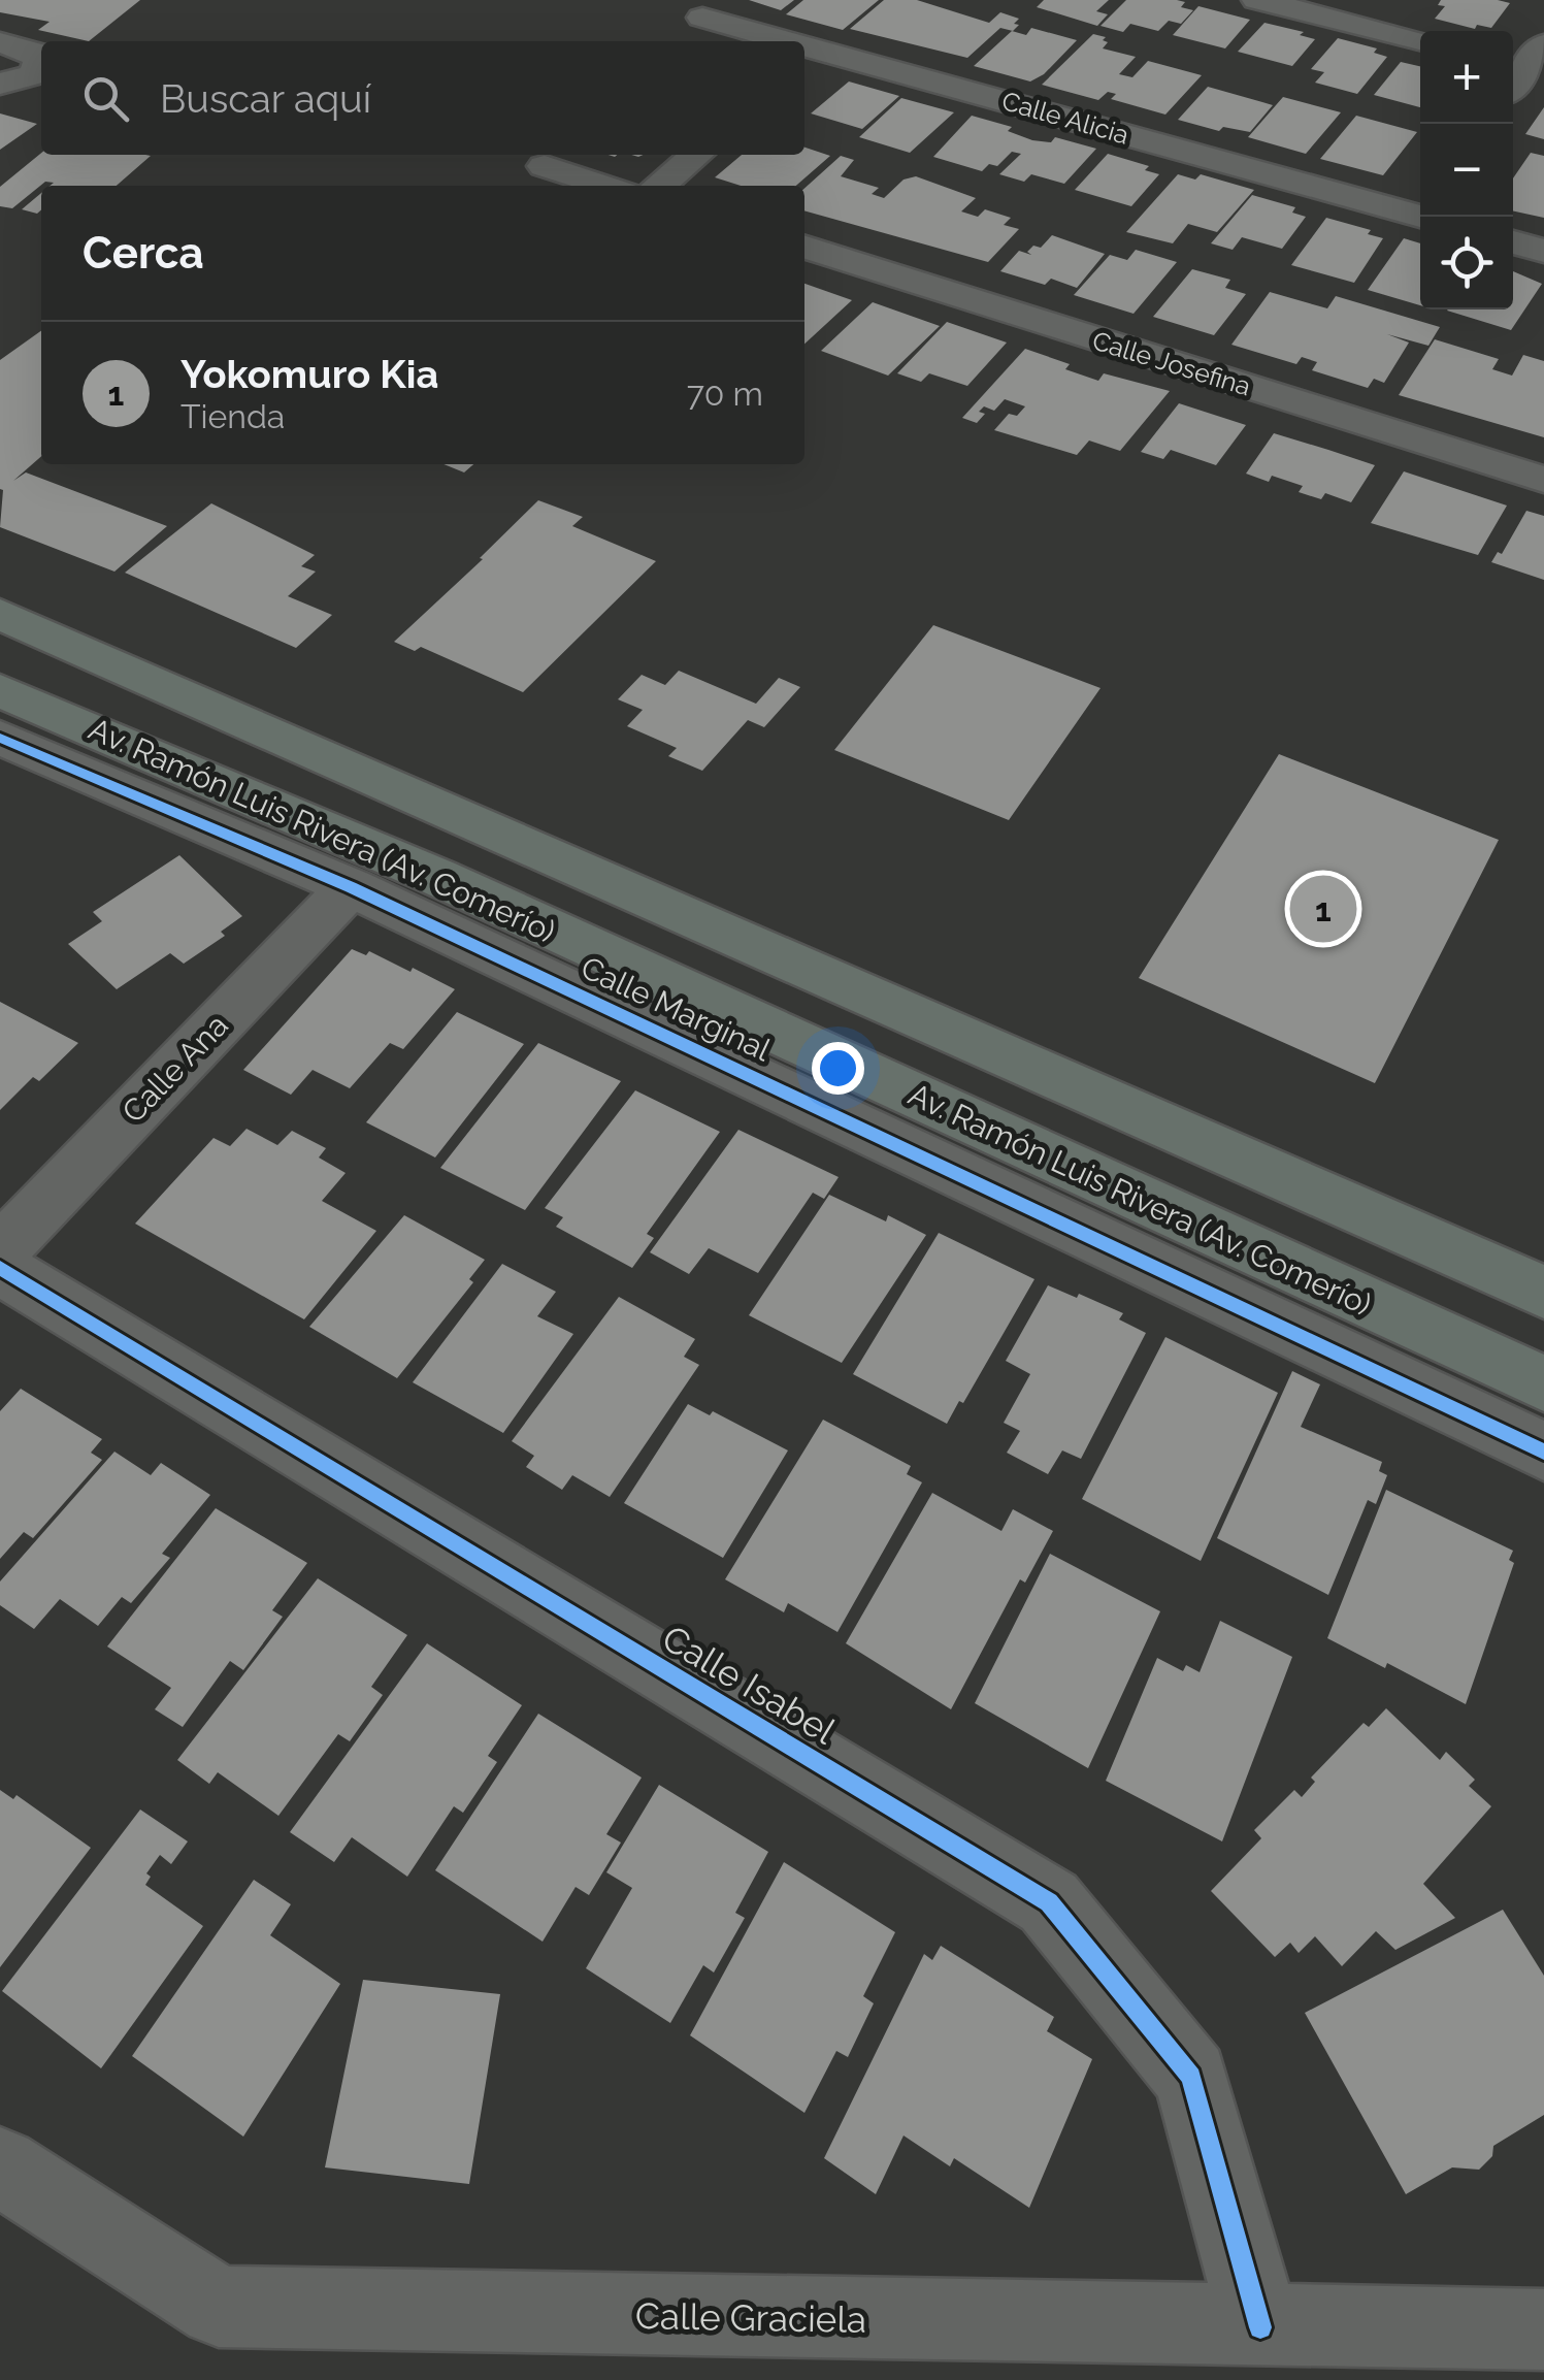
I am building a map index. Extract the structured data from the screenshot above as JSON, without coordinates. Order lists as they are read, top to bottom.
{
  "streets": {
    "main road": ["Av. Ramón Luis Rivera (Av. Comerío)"],
    "street": [
      "Calle Alicia",
      "Calle Josefina",
      "Calle Marginal",
      "Calle Ana",
      "Calle Isabel",
      "Calle Graciela"
    ]
  },
  "crossings": [
    ["Calle Marginal", "Calle Ana"],
    ["Calle Isabel", "Calle Graciela"]
  ],
  "page": {
    "map_buttons": ["+", "−"],
    "search": "Buscar aquí",
    "heading": "Cerca",
    "list": [
      {
        "mark": "1",
        "name": "Yokomuro Kia",
        "note": "Tienda",
        "value": "70 m"
      }
    ],
    "pins": "1"
  }
}
